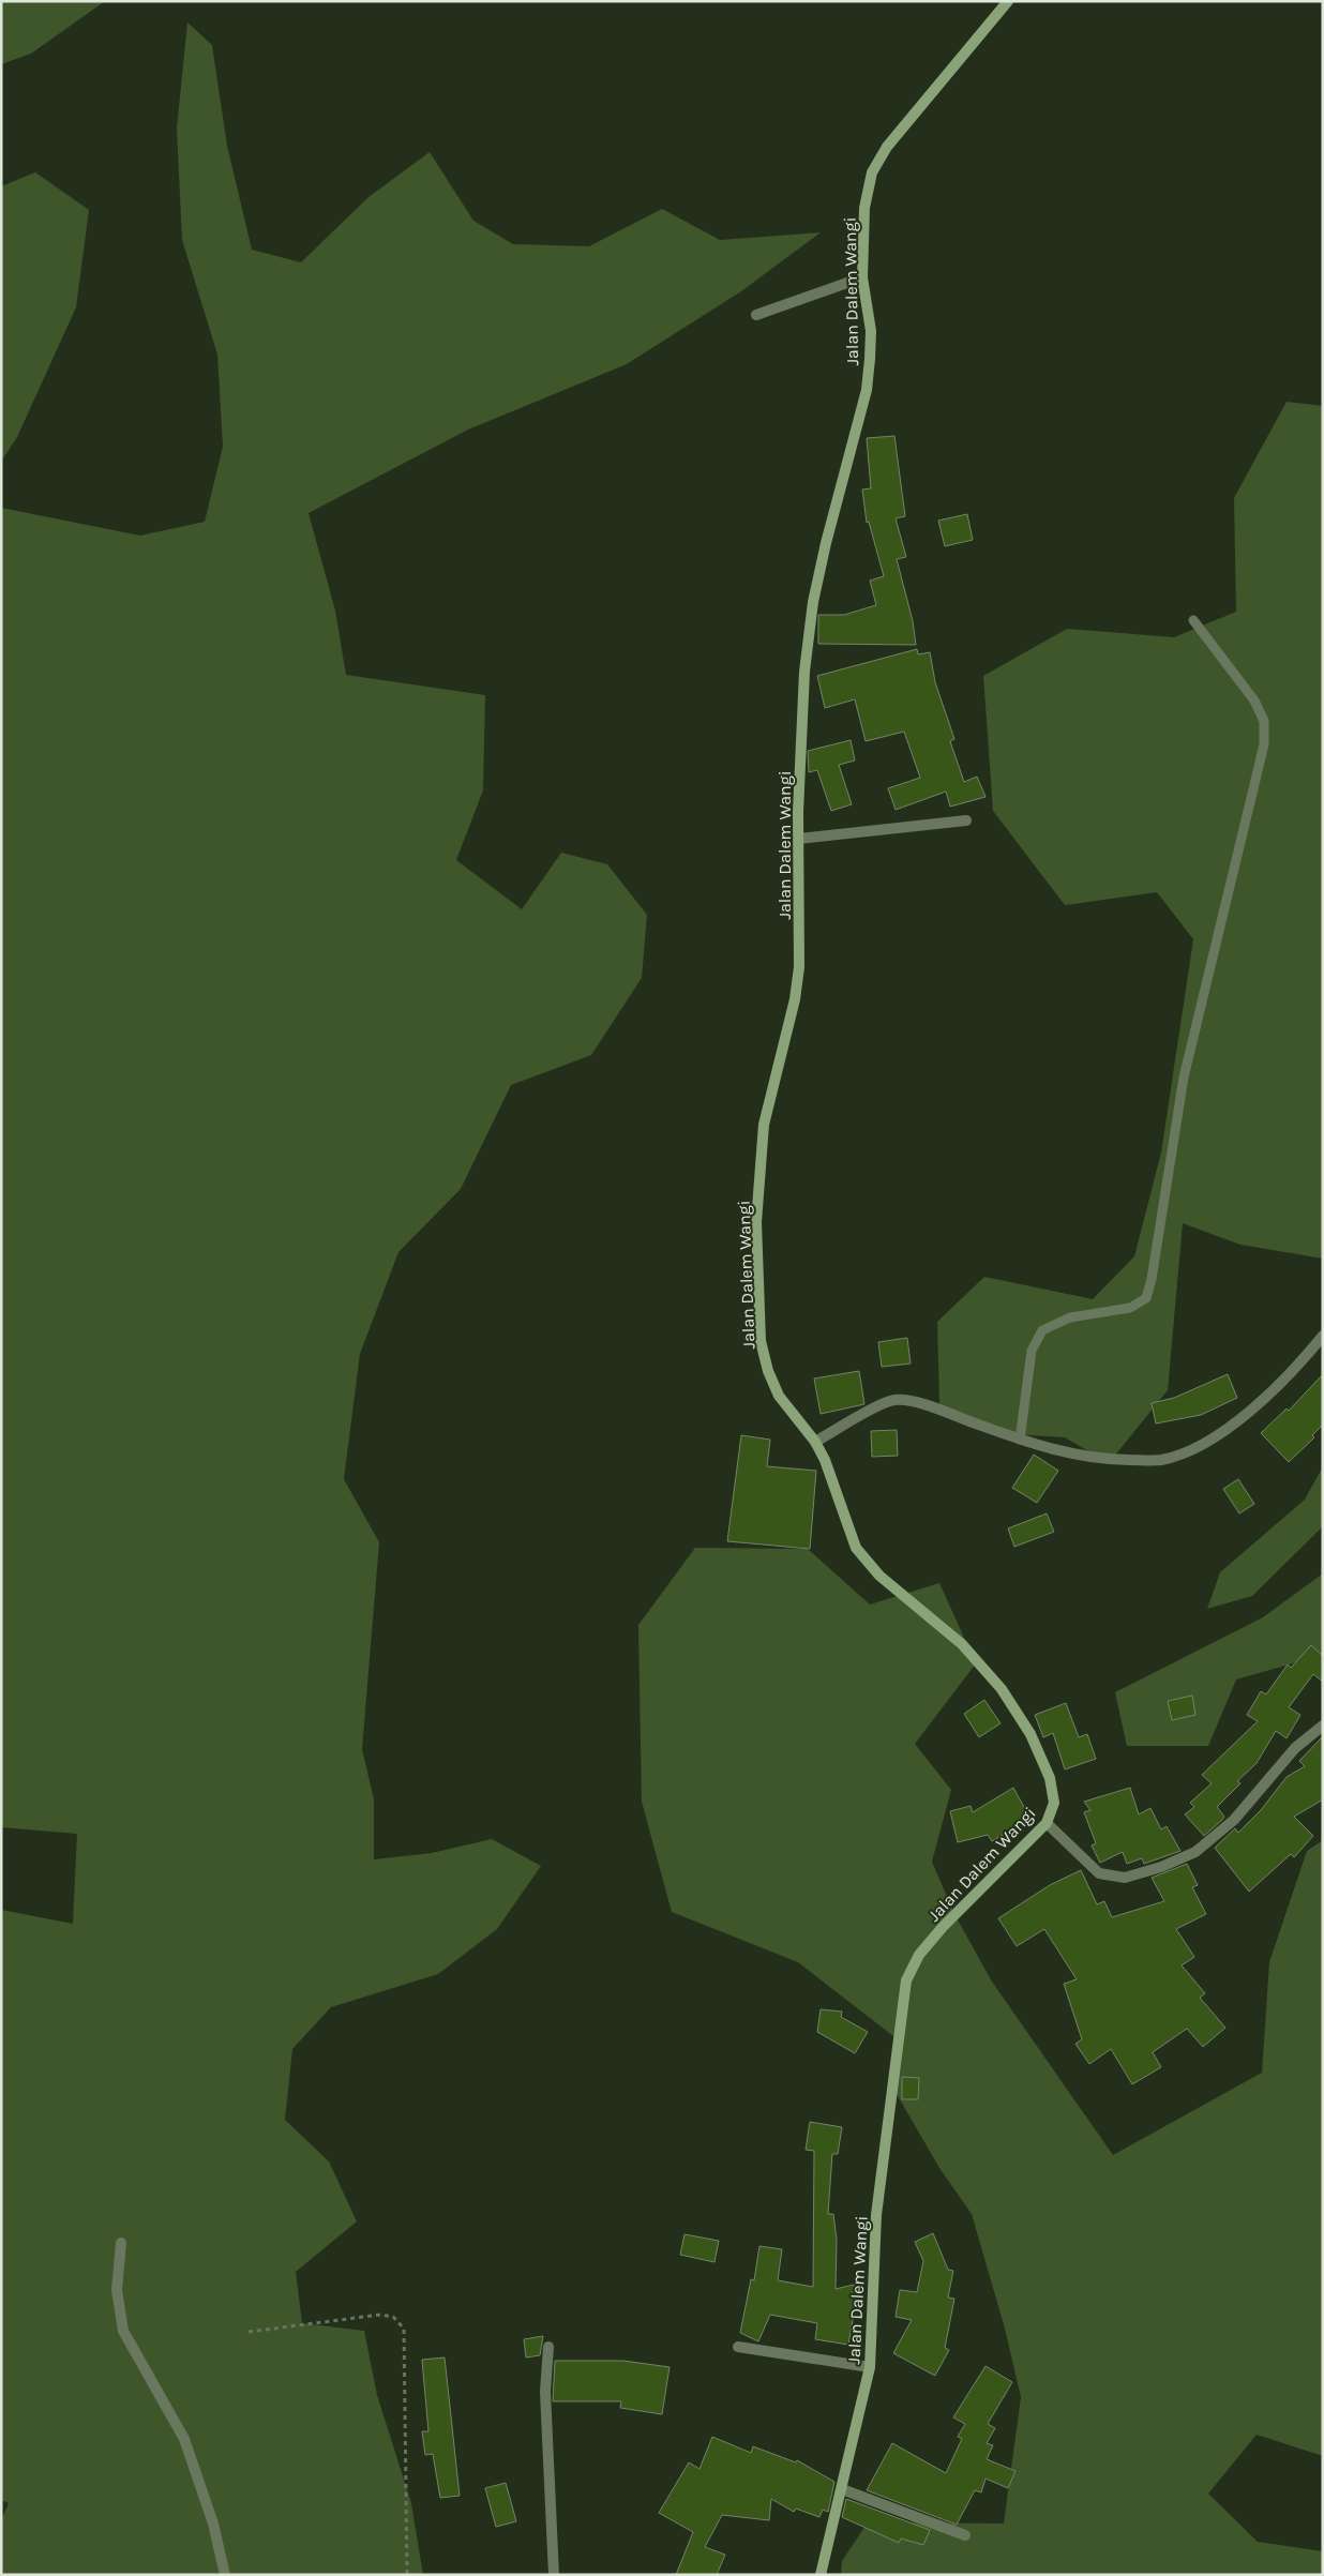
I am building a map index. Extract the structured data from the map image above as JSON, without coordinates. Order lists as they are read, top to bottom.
{
  "streets": {
    "street": ["Jalan Dalem Wangi"]
  }
}
